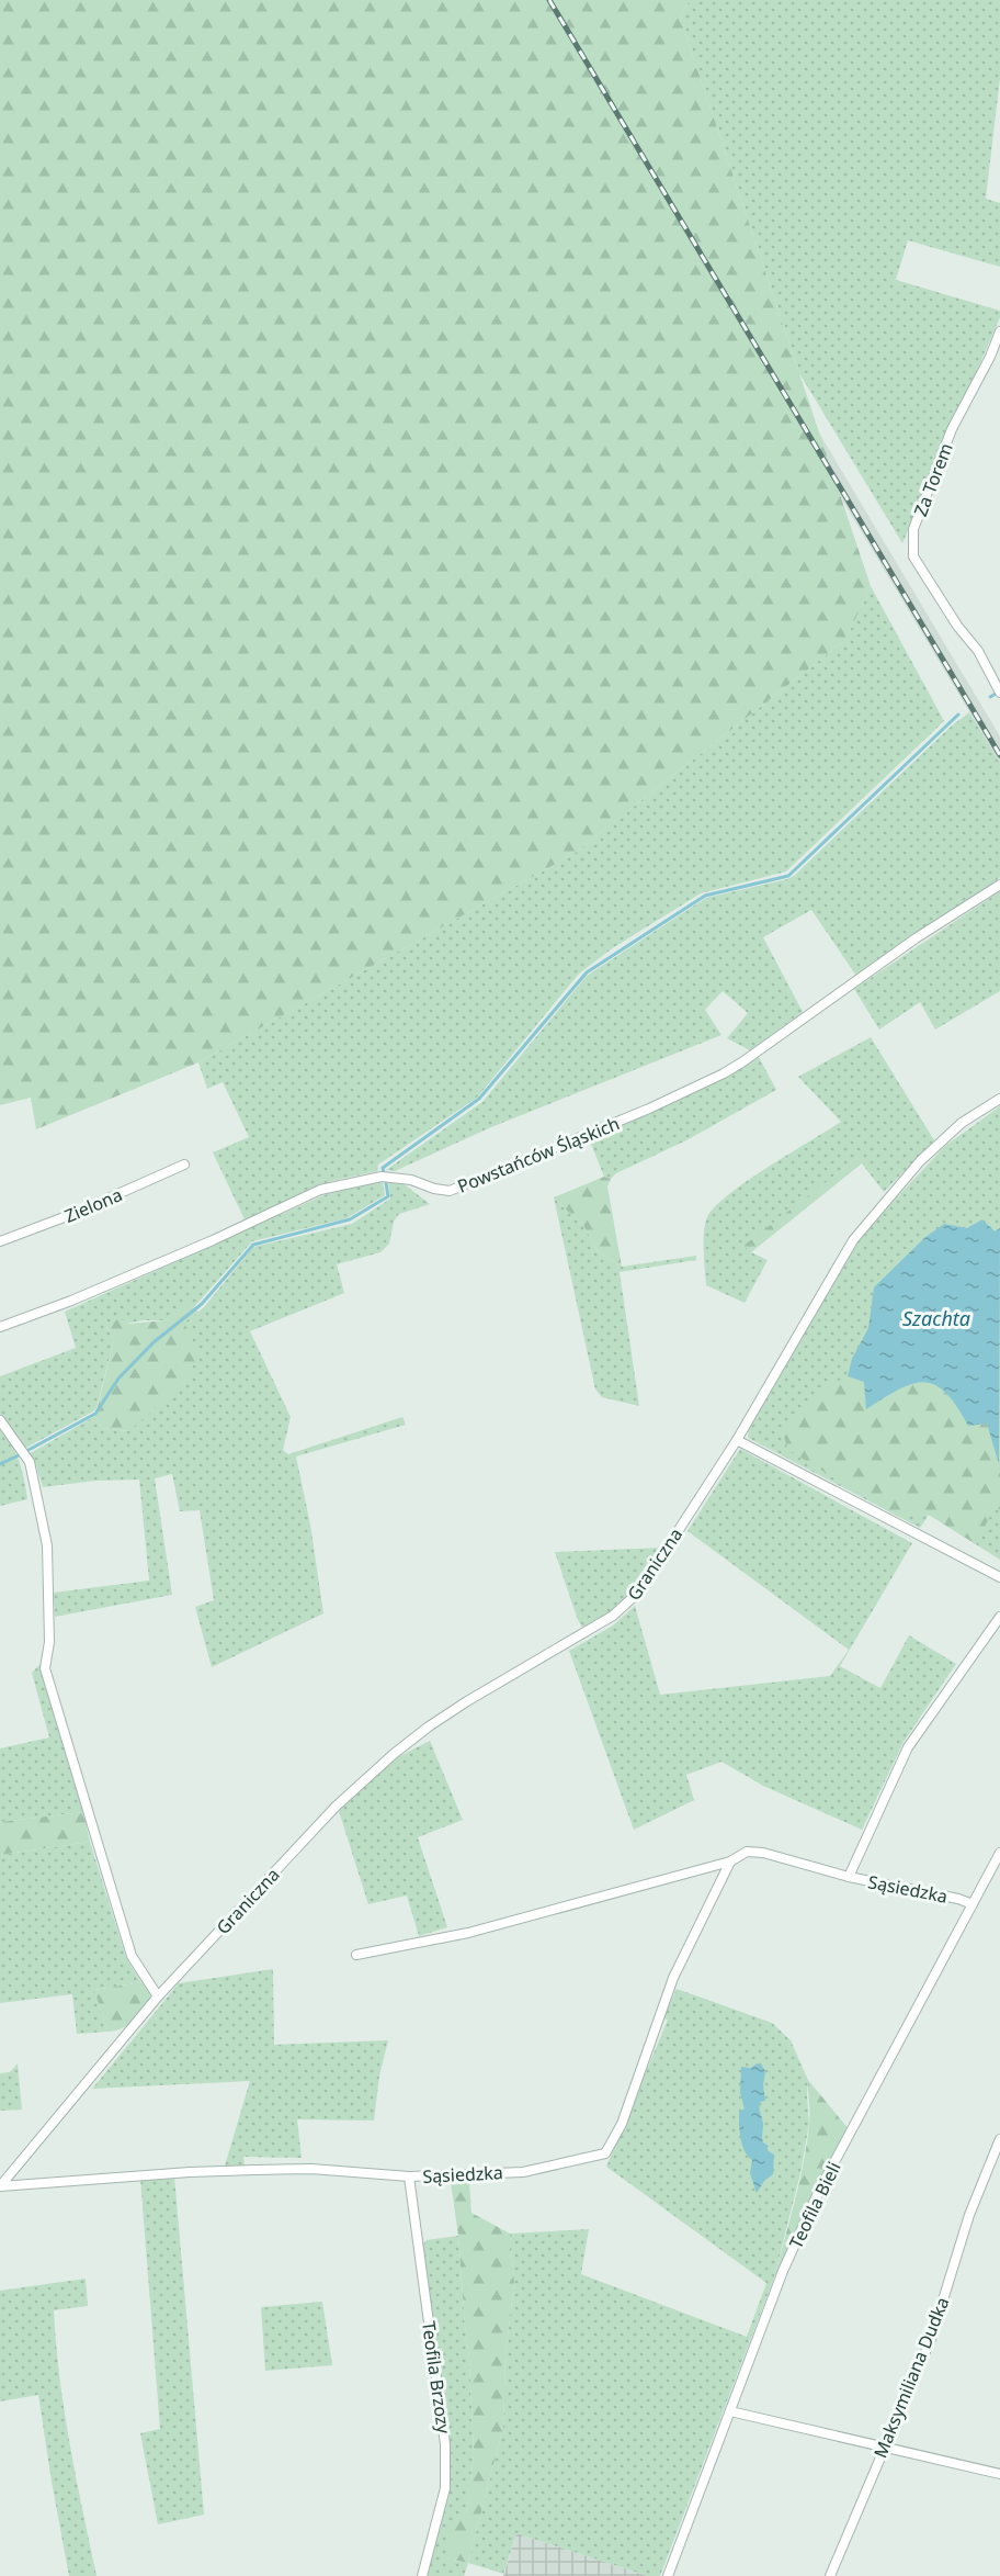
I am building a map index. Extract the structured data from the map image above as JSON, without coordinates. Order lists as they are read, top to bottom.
{
  "streets": {
    "street": [
      "Za Torem",
      "Powstańców Śląskich",
      "Zielona",
      "Graniczna",
      "Sąsiedzka",
      "Teofila Bieli",
      "Teofila Brzozy",
      "Maksymiliana Dudka"
    ]
  },
  "crossings": [
    ["Graniczna", "Sąsiedzka"],
    ["Sąsiedzka", "Teofila Bieli"],
    ["Sąsiedzka", "Teofila Brzozy"]
  ],
  "water": ["Szachta"]
}
